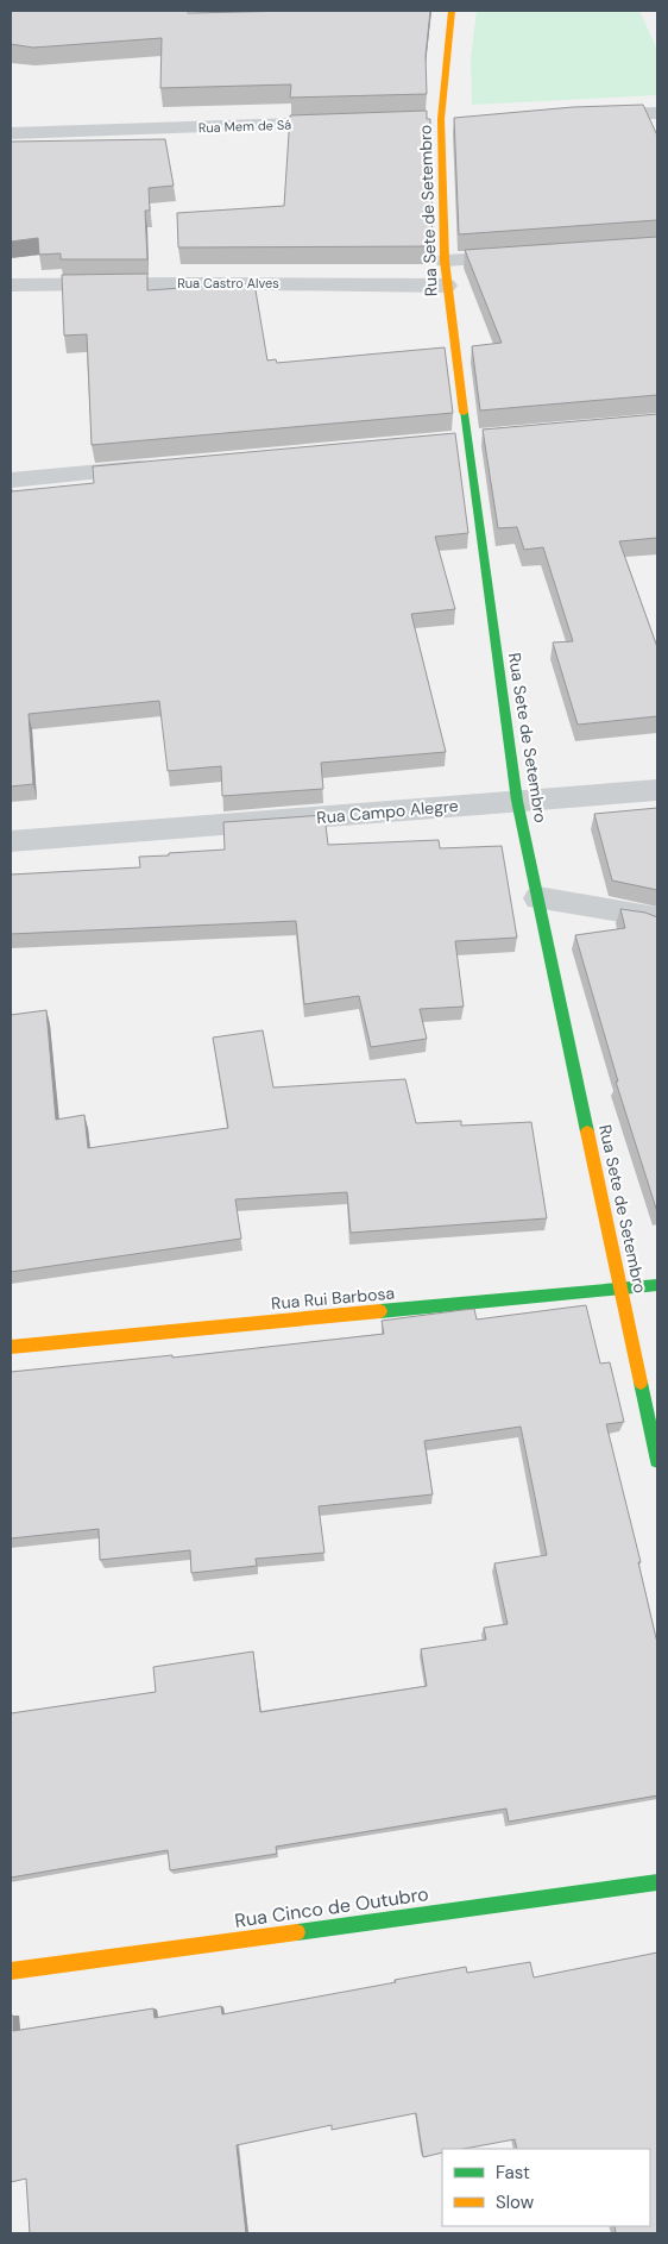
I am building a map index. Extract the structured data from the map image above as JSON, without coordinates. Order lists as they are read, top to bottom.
{
  "streets": {
    "street": [
      "Rua Mem de Sá",
      "Rua Sete de Setembro",
      "Rua Castro Alves",
      "Rua Campo Alegre",
      "Rua Rui Barbosa",
      "Rua Cinco de Outubro"
    ]
  },
  "crossings": [
    ["Rua Sete de Setembro", "Rua Castro Alves"],
    ["Rua Sete de Setembro", "Rua Campo Alegre"],
    ["Rua Sete de Setembro", "Rua Rui Barbosa"]
  ],
  "legend": ["Fast", "Slow"]
}
